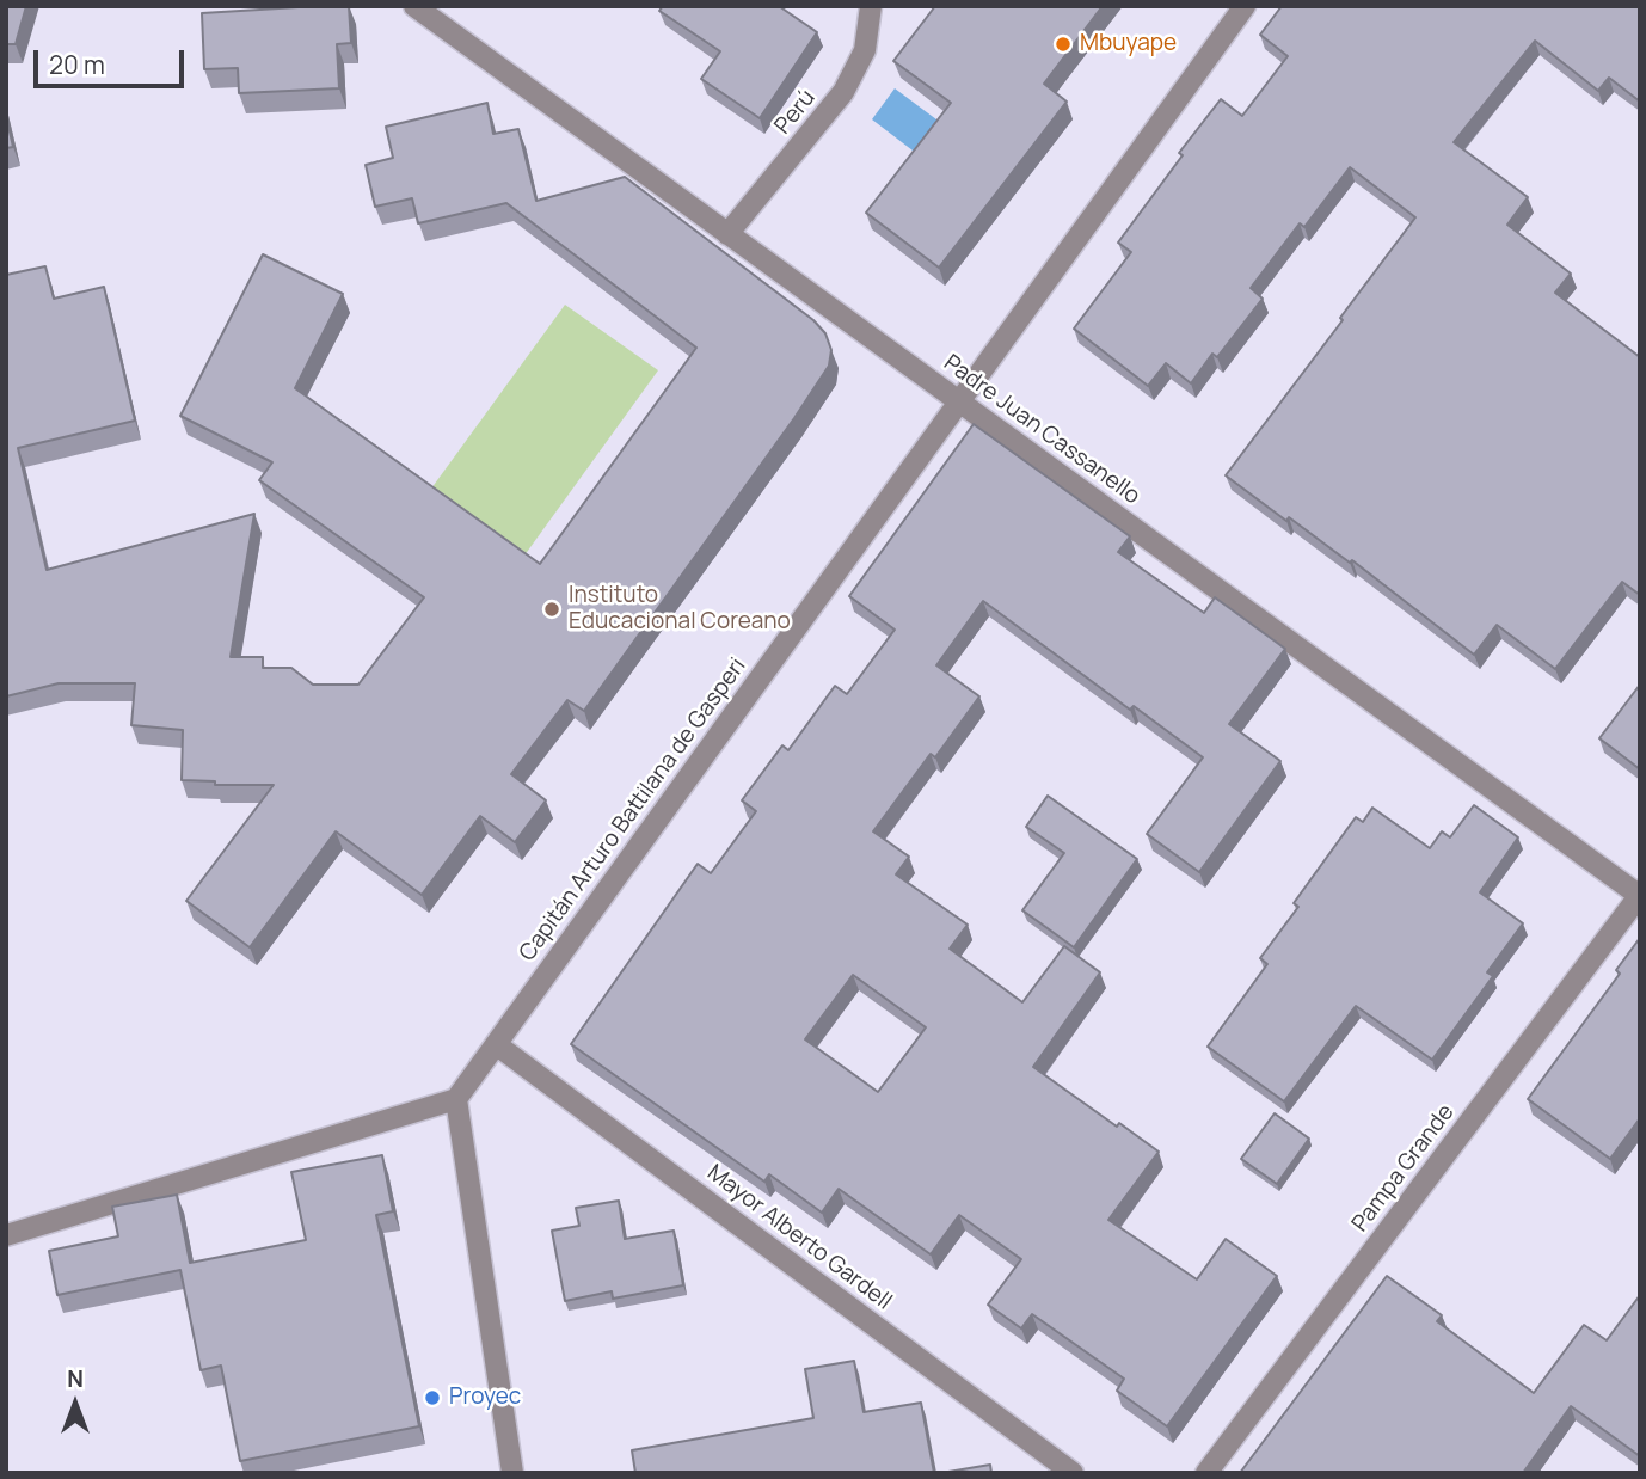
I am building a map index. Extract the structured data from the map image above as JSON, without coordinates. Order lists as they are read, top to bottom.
{
  "streets": {
    "street": [
      "Perú",
      "Padre Juan Cassanello",
      "Capitán Arturo Battilana de Gasperi",
      "Pampa Grande",
      "Mayor Alberto Gardell"
    ]
  },
  "crossings": [
    ["Perú", "Padre Juan Cassanello"],
    ["Padre Juan Cassanello", "Capitán Arturo Battilana de Gasperi"],
    ["Padre Juan Cassanello", "Pampa Grande"],
    ["Capitán Arturo Battilana de Gasperi", "Mayor Alberto Gardell"]
  ],
  "places": ["Mbuyape", "Instituto Educacional Coreano", "Proyec"],
  "scale_bar": "20 m",
  "north": "top"
}
